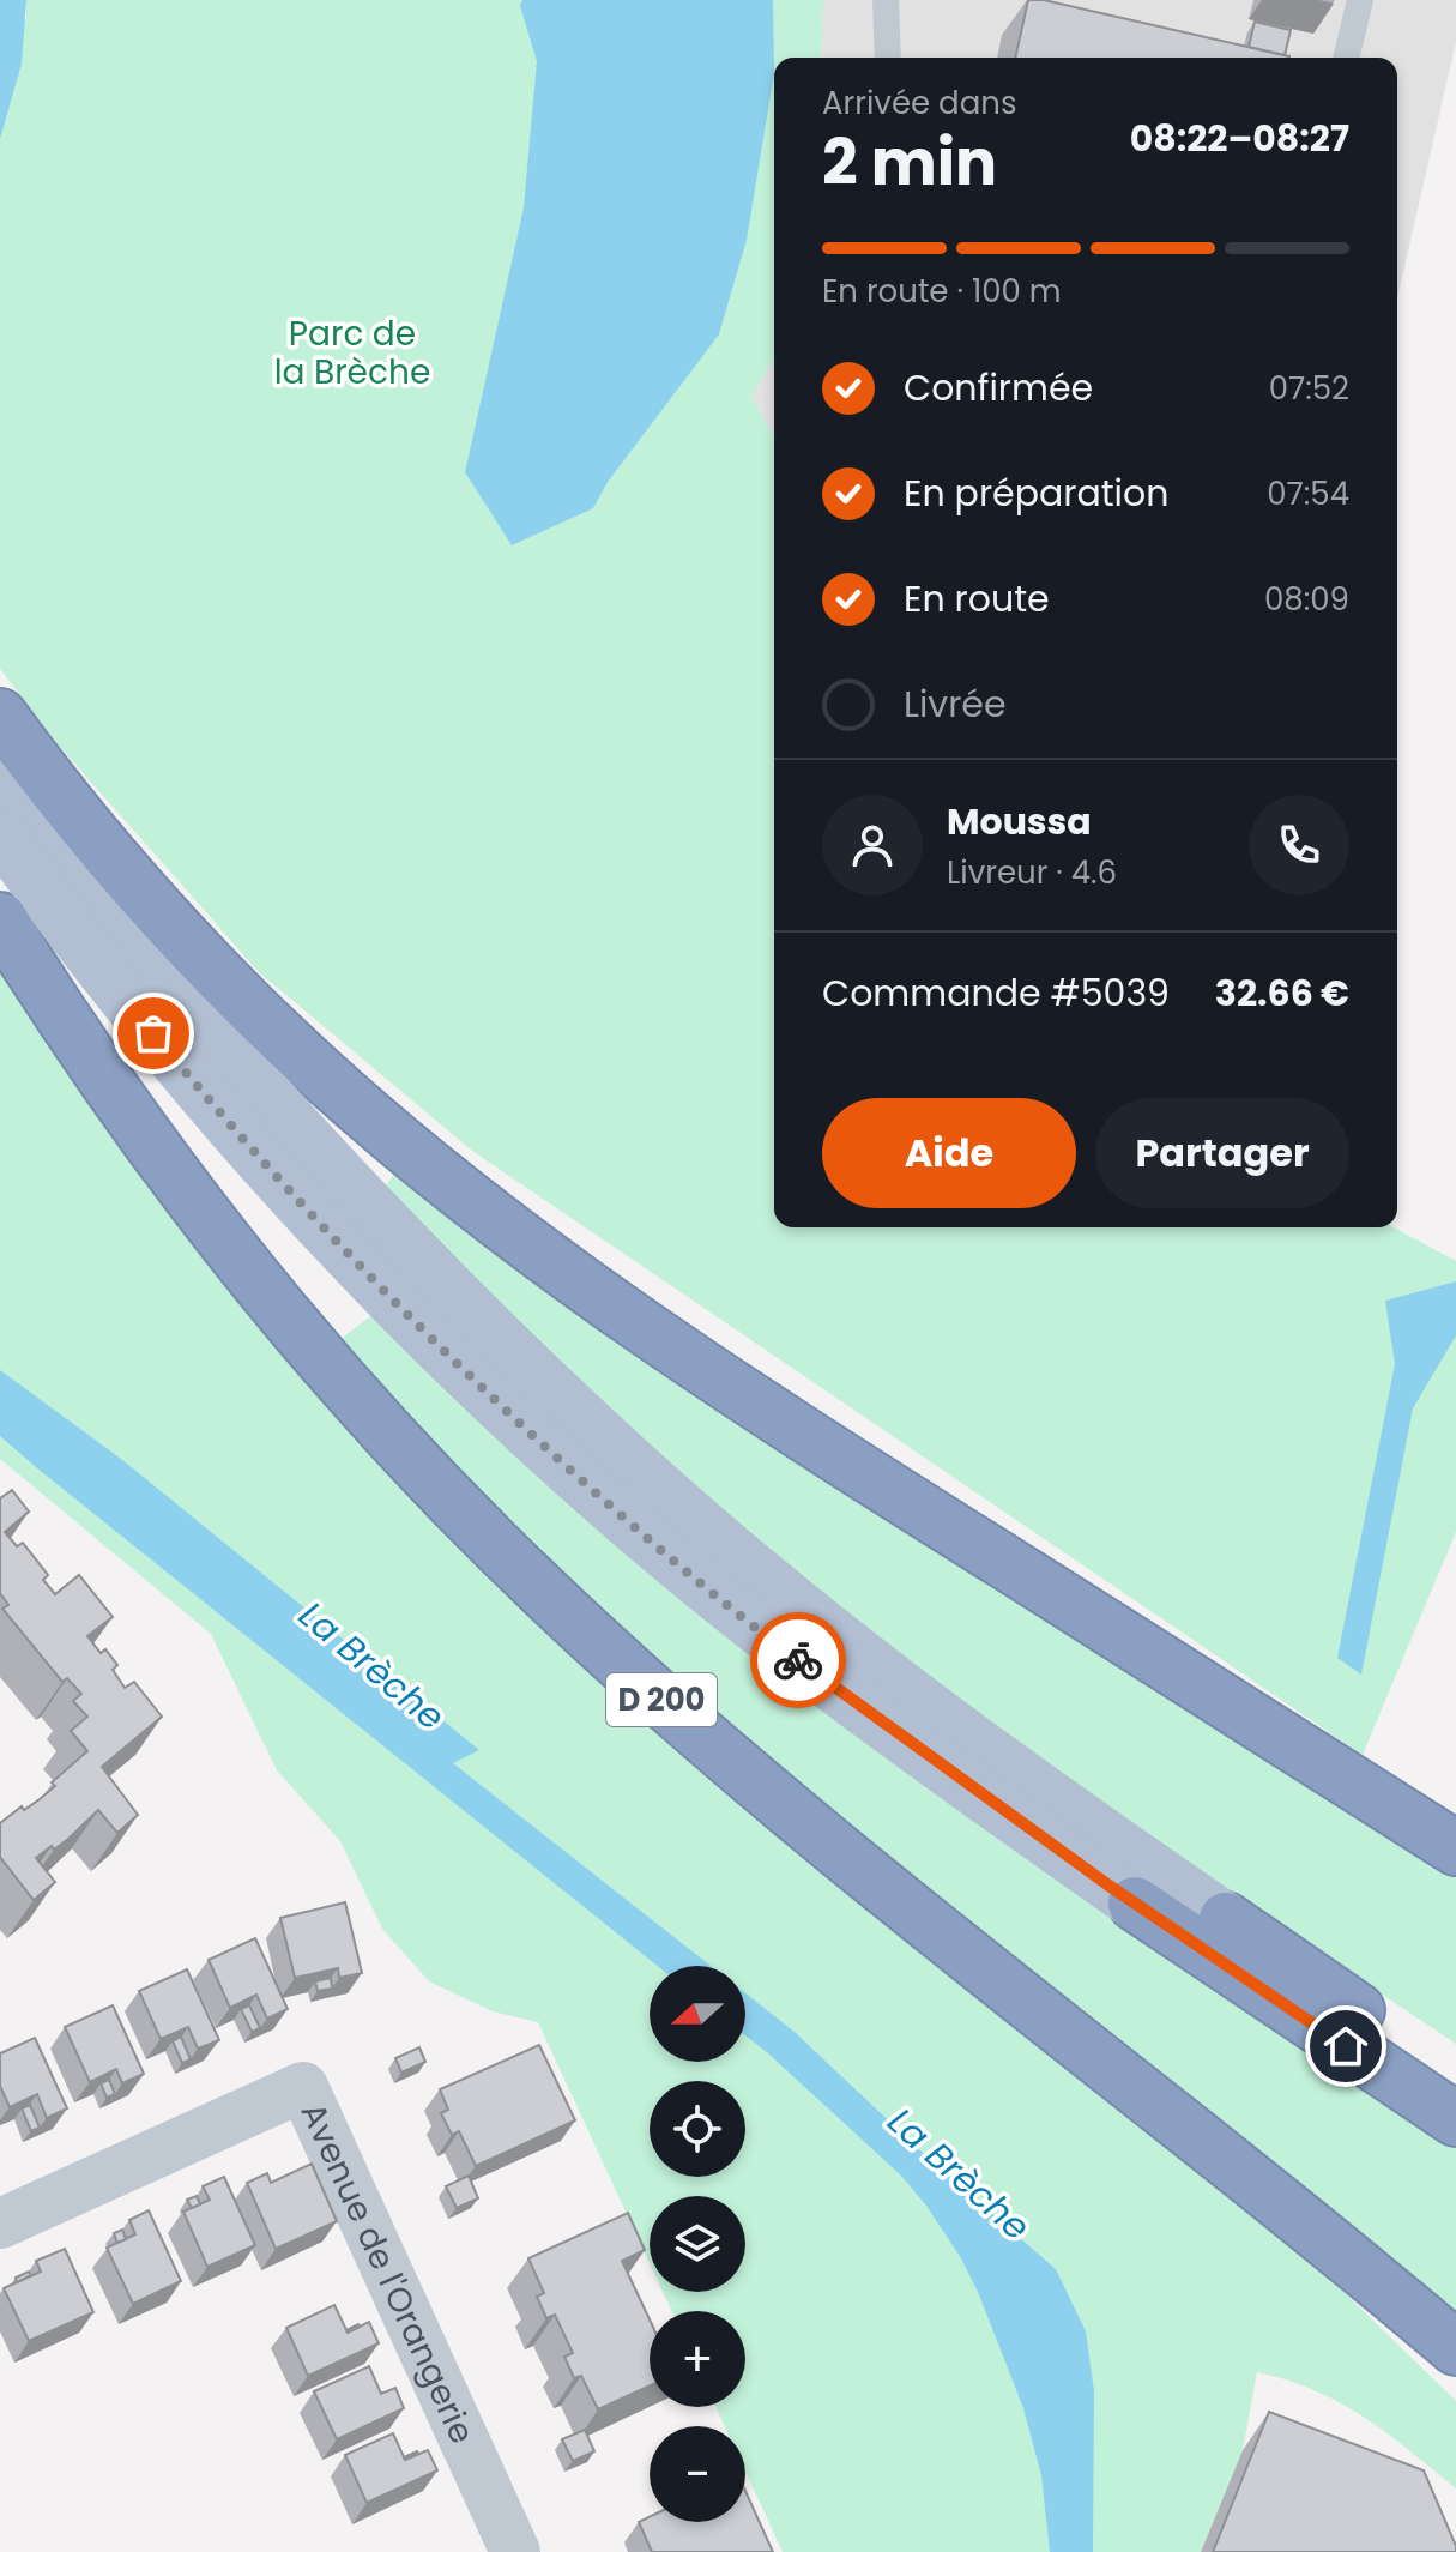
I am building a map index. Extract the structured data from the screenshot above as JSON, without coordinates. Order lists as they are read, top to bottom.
{
  "streets": {
    "highway": ["D 200"],
    "street": ["Avenue de l'Orangerie"]
  },
  "water": ["La Brèche"],
  "parks": ["Parc de la Brèche"],
  "north": "left",
  "page": {
    "heading": ["2 min", "Arrivée dans", "08:22–08:27"],
    "panel": [
      "Moussa",
      "Livreur · 4.6",
      "Commande #5039",
      "32.66 €"
    ],
    "bar": "En route · 100 m",
    "list": [
      ["Confirmée", "07:52"],
      ["En préparation", "07:54"],
      ["En route", "08:09"],
      "Livrée"
    ],
    "buttons": ["Aide", "Partager"],
    "map_buttons": ["+", "−"]
  }
}
